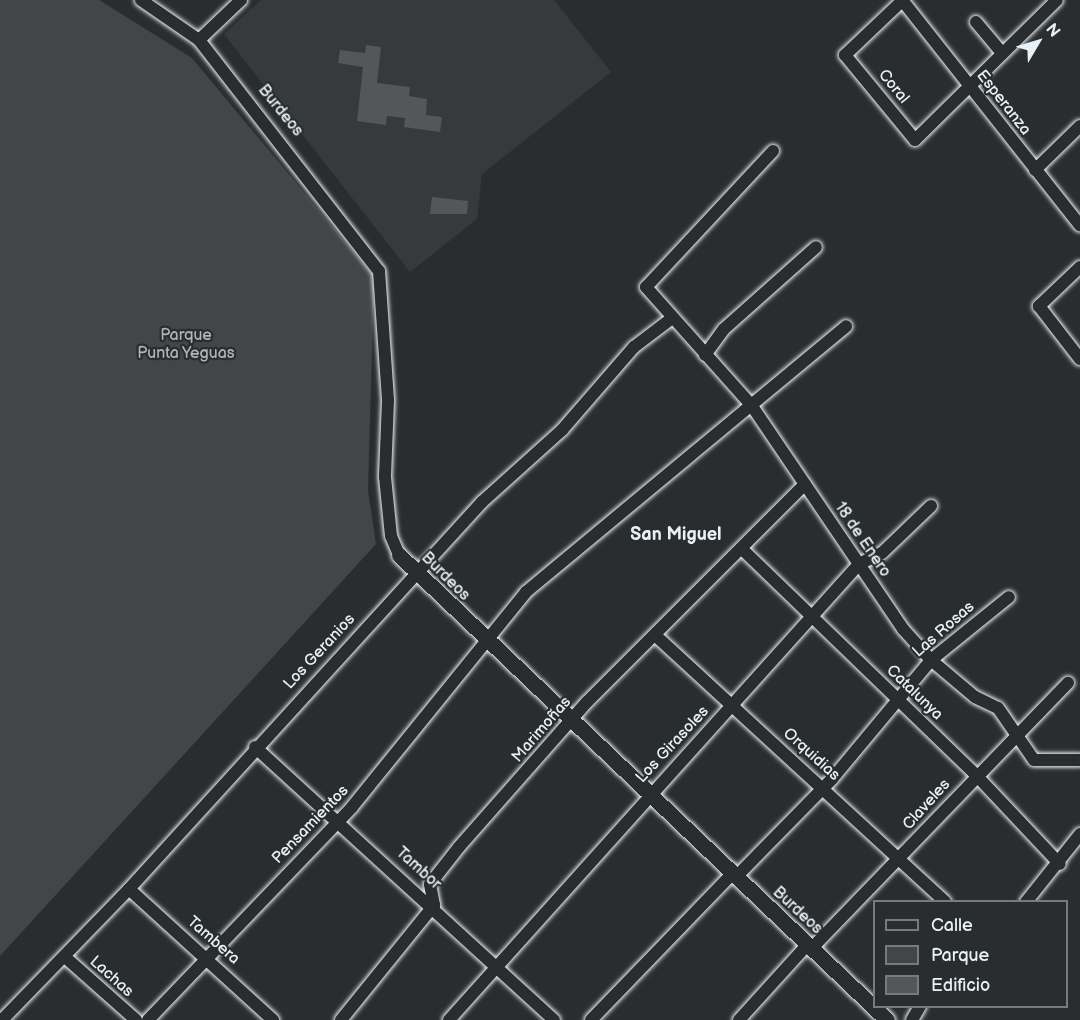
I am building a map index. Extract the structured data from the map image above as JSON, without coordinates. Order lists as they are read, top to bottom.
{
  "streets": {
    "street": [
      "Coral",
      "Esperanza",
      "Burdeos",
      "18 de Enero",
      "Las Rosas",
      "Los Geranios",
      "Catalunya",
      "Marimoñas",
      "Los Girasoles",
      "Orquidias",
      "Claveles",
      "Pensamientos",
      "Tambor",
      "Tambera",
      "Lachas"
    ]
  },
  "crossings": [
    ["Coral", "Esperanza"],
    ["Burdeos", "Las Rosas"],
    ["Burdeos", "Los Geranios"],
    ["Burdeos", "Marimoñas"],
    ["Burdeos", "Los Girasoles"],
    ["Burdeos", "Claveles"],
    ["Burdeos", "Pensamientos"],
    ["18 de Enero", "Las Rosas"],
    ["18 de Enero", "Los Geranios"],
    ["18 de Enero", "Marimoñas"],
    ["18 de Enero", "Los Girasoles"],
    ["18 de Enero", "Claveles"],
    ["18 de Enero", "Pensamientos"],
    ["Las Rosas", "Catalunya"],
    ["Las Rosas", "Orquidias"],
    ["Los Geranios", "Tambor"],
    ["Los Geranios", "Tambera"],
    ["Los Geranios", "Lachas"],
    ["Catalunya", "Marimoñas"],
    ["Catalunya", "Los Girasoles"],
    ["Catalunya", "Claveles"],
    ["Marimoñas", "Orquidias"],
    ["Marimoñas", "Tambor"],
    ["Los Girasoles", "Orquidias"],
    ["Los Girasoles", "Tambor"],
    ["Orquidias", "Claveles"],
    ["Pensamientos", "Tambor"],
    ["Pensamientos", "Tambera"]
  ],
  "districts": ["San Miguel"],
  "parks": ["Parque Punta Yeguas"],
  "legend": ["Calle", "Parque", "Edificio"],
  "north": "top right"
}
